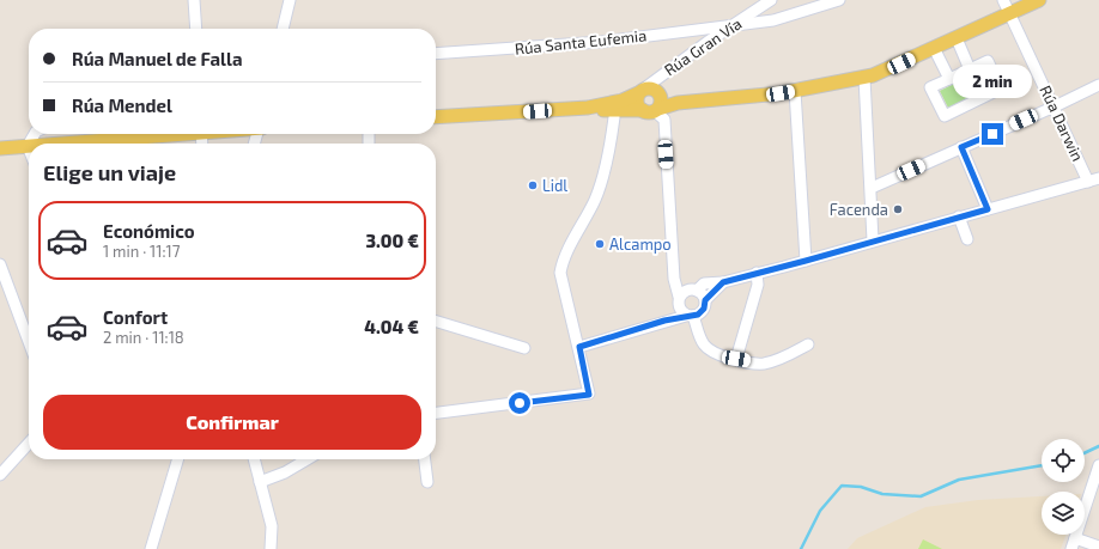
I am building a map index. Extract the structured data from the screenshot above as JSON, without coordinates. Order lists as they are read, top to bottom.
{
  "streets": {
    "street": ["Rúa Santa Eufemia", "Rúa Gran Vía", "Rúa Darwin"]
  },
  "crossings": [
    ["Rúa Santa Eufemia", "Rúa Gran Vía"]
  ],
  "places": ["Lidl", "Facenda", "Alcampo"],
  "page": {
    "banner": ["Rúa Manuel de Falla", "Rúa Mendel"],
    "bubble": "2 min",
    "heading": "Elige un viaje",
    "list": [
      {
        "name": "Económico",
        "note": "1 min · 11:17",
        "value": "3.00 €"
      },
      {
        "name": "Confort",
        "note": "2 min · 11:18",
        "value": "4.04 €"
      }
    ],
    "buttons": "Confirmar"
  }
}
